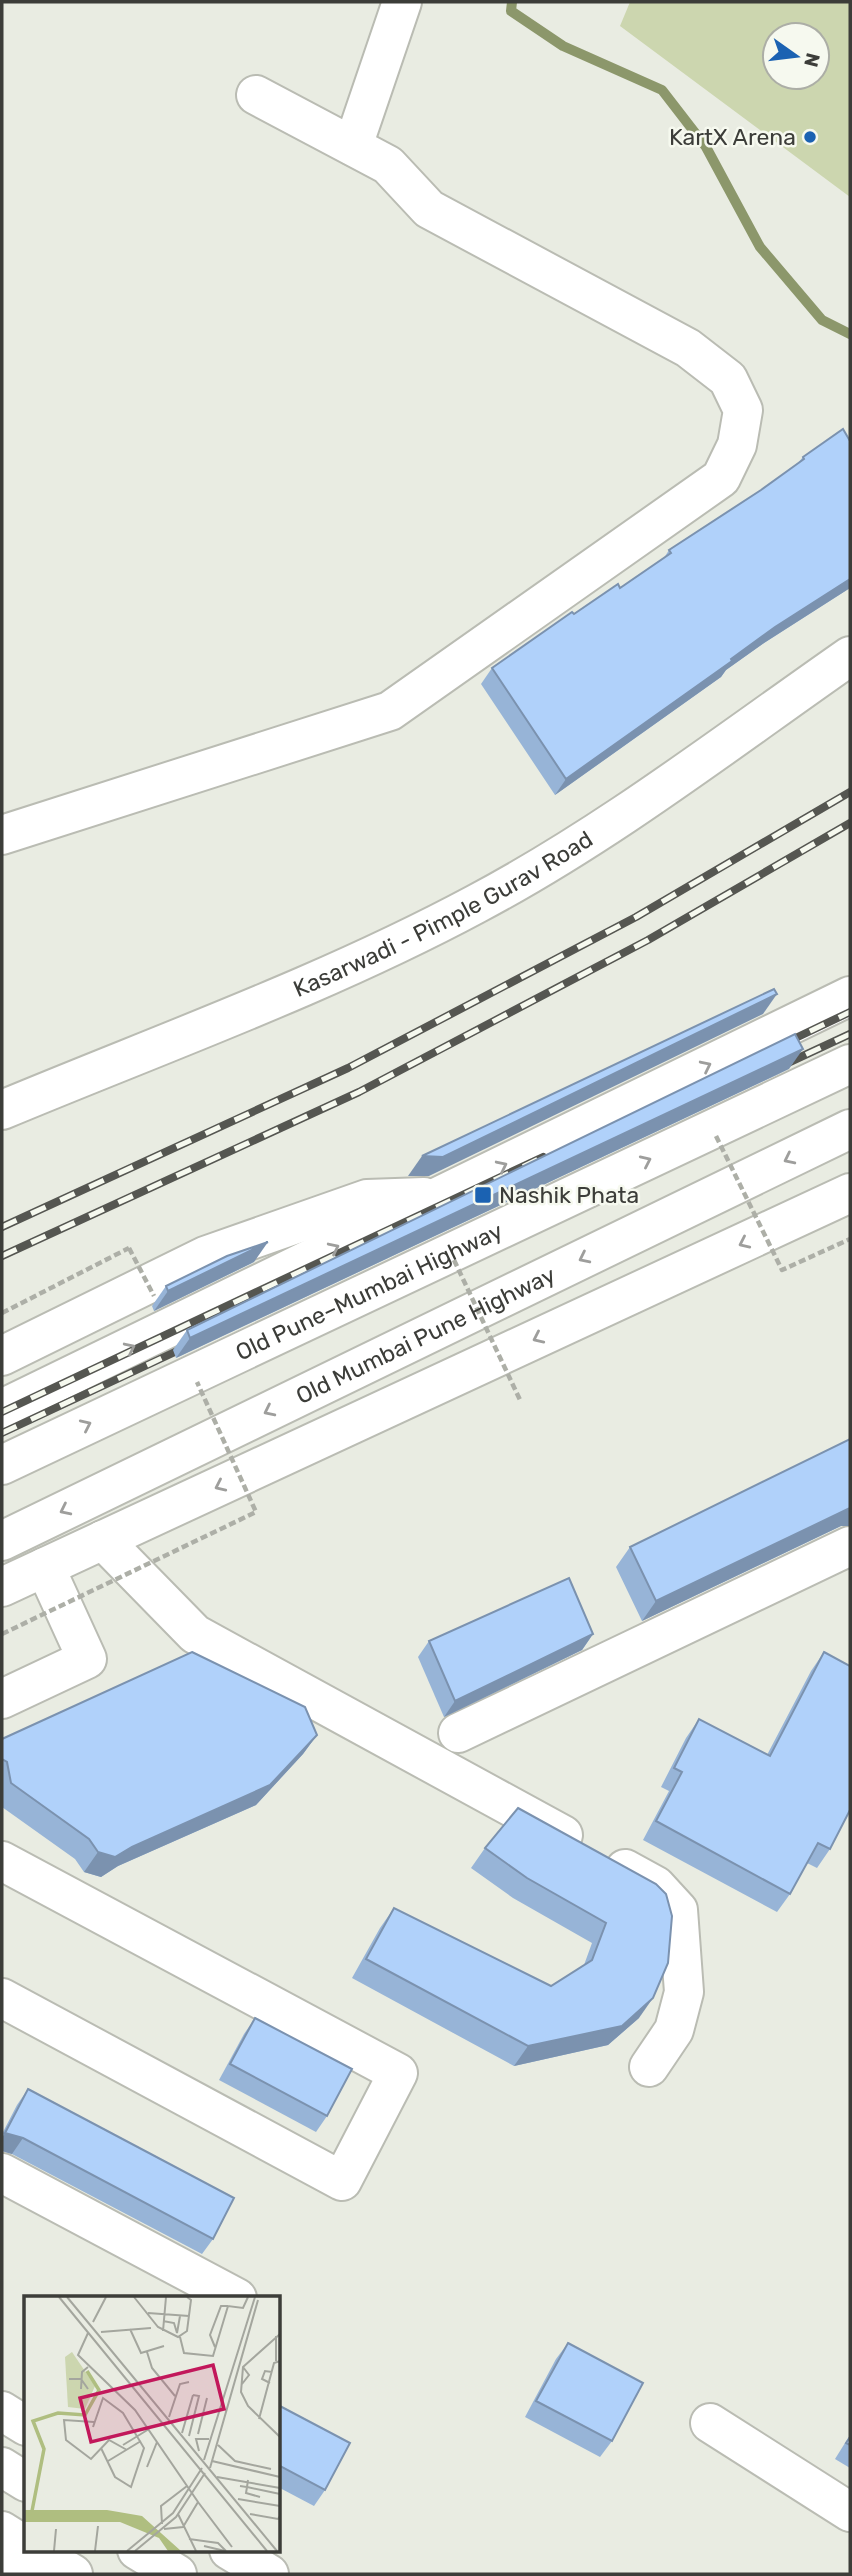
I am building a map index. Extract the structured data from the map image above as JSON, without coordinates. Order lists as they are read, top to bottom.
{
  "streets": {
    "main road": ["Kasarwadi - Pimple Gurav Road", "Old Pune–Mumbai Highway", "Old Mumbai Pune Highway"]
  },
  "places": {
    "other": ["KartX Arena"],
    "transit": ["Nashik Phata"]
  },
  "north": "right"
}
